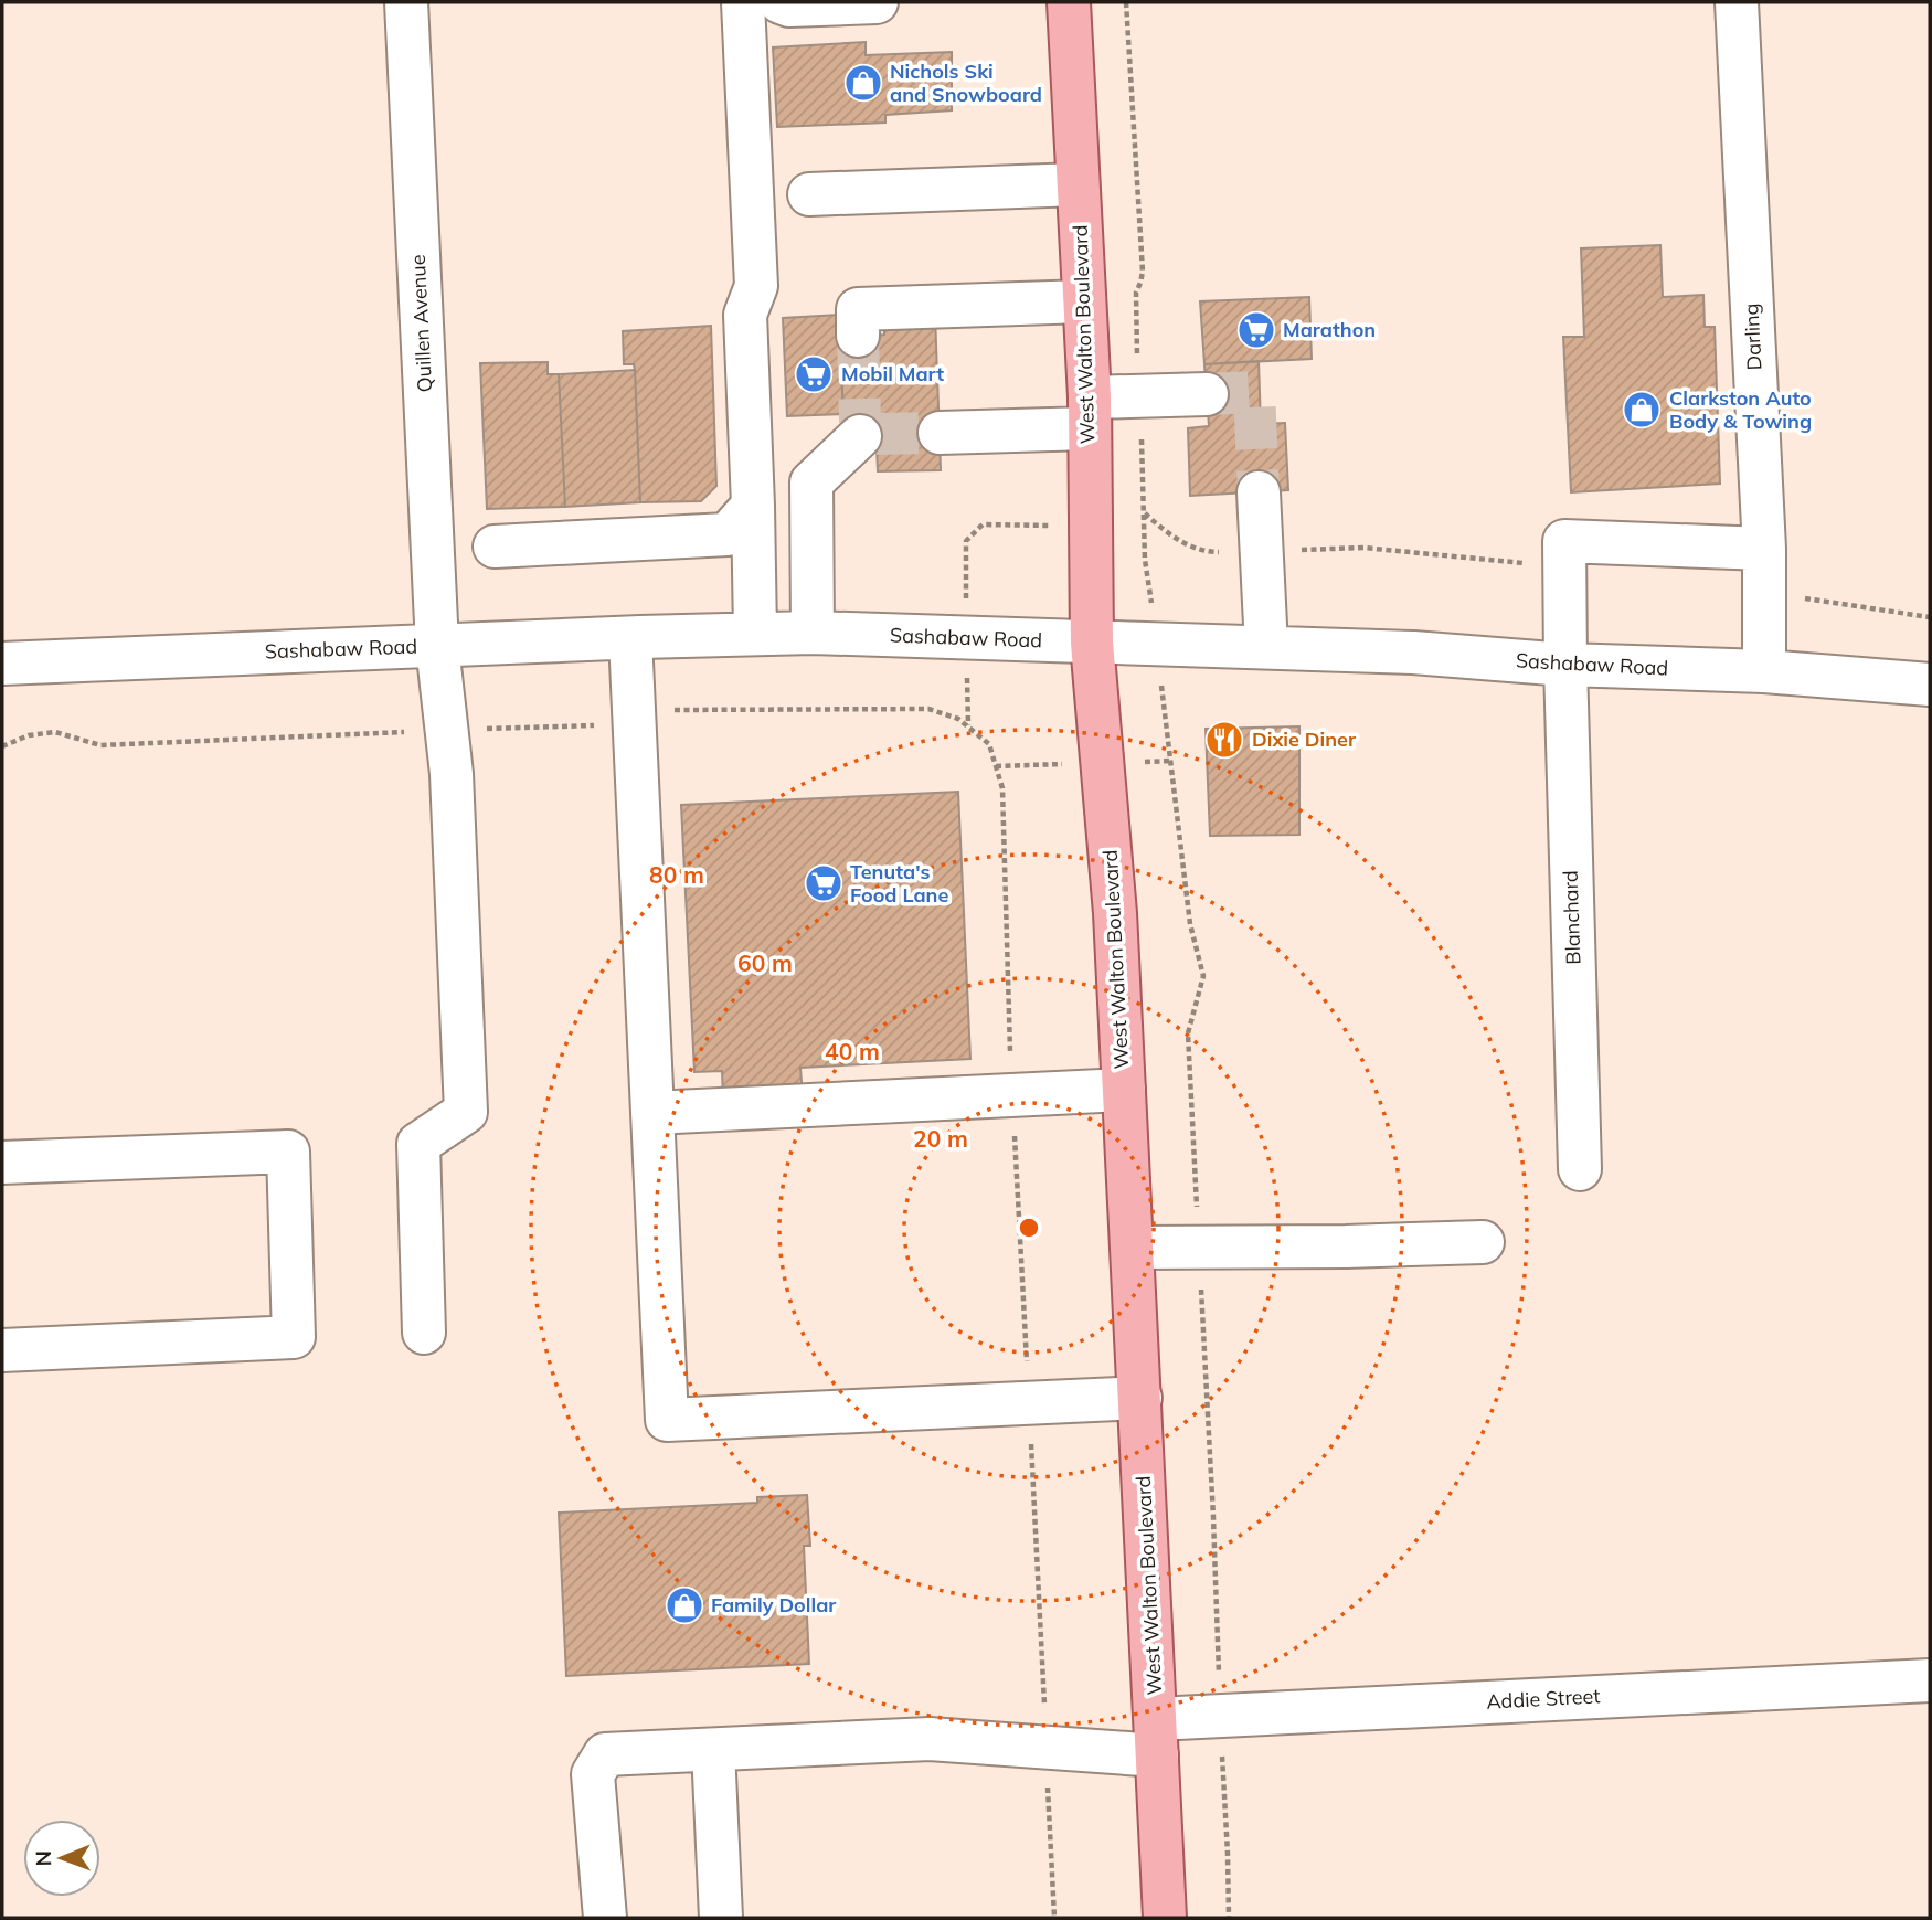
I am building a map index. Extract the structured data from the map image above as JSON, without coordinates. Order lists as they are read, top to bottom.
{
  "streets": {
    "main road": ["West Walton Boulevard"],
    "street": [
      "Quillen Avenue",
      "Darling",
      "Sashabaw Road",
      "Blanchard",
      "Addie Street"
    ]
  },
  "crossings": [
    ["Quillen Avenue", "Sashabaw Road"],
    ["West Walton Boulevard", "Sashabaw Road"],
    ["West Walton Boulevard", "Addie Street"],
    ["Darling", "Sashabaw Road"],
    ["Darling", "Blanchard"],
    ["Sashabaw Road", "Blanchard"]
  ],
  "places": {
    "shop": ["Nichols Ski and Snowboard", "Clarkston Auto Body & Towing", "Family Dollar"],
    "supermarket": ["Marathon", "Mobil Mart", "Tenuta's Food Lane"],
    "restaurant": ["Dixie Diner"]
  },
  "north": "left",
  "rings": [
    "80 m",
    "60 m",
    "40 m",
    "20 m"
  ]
}
